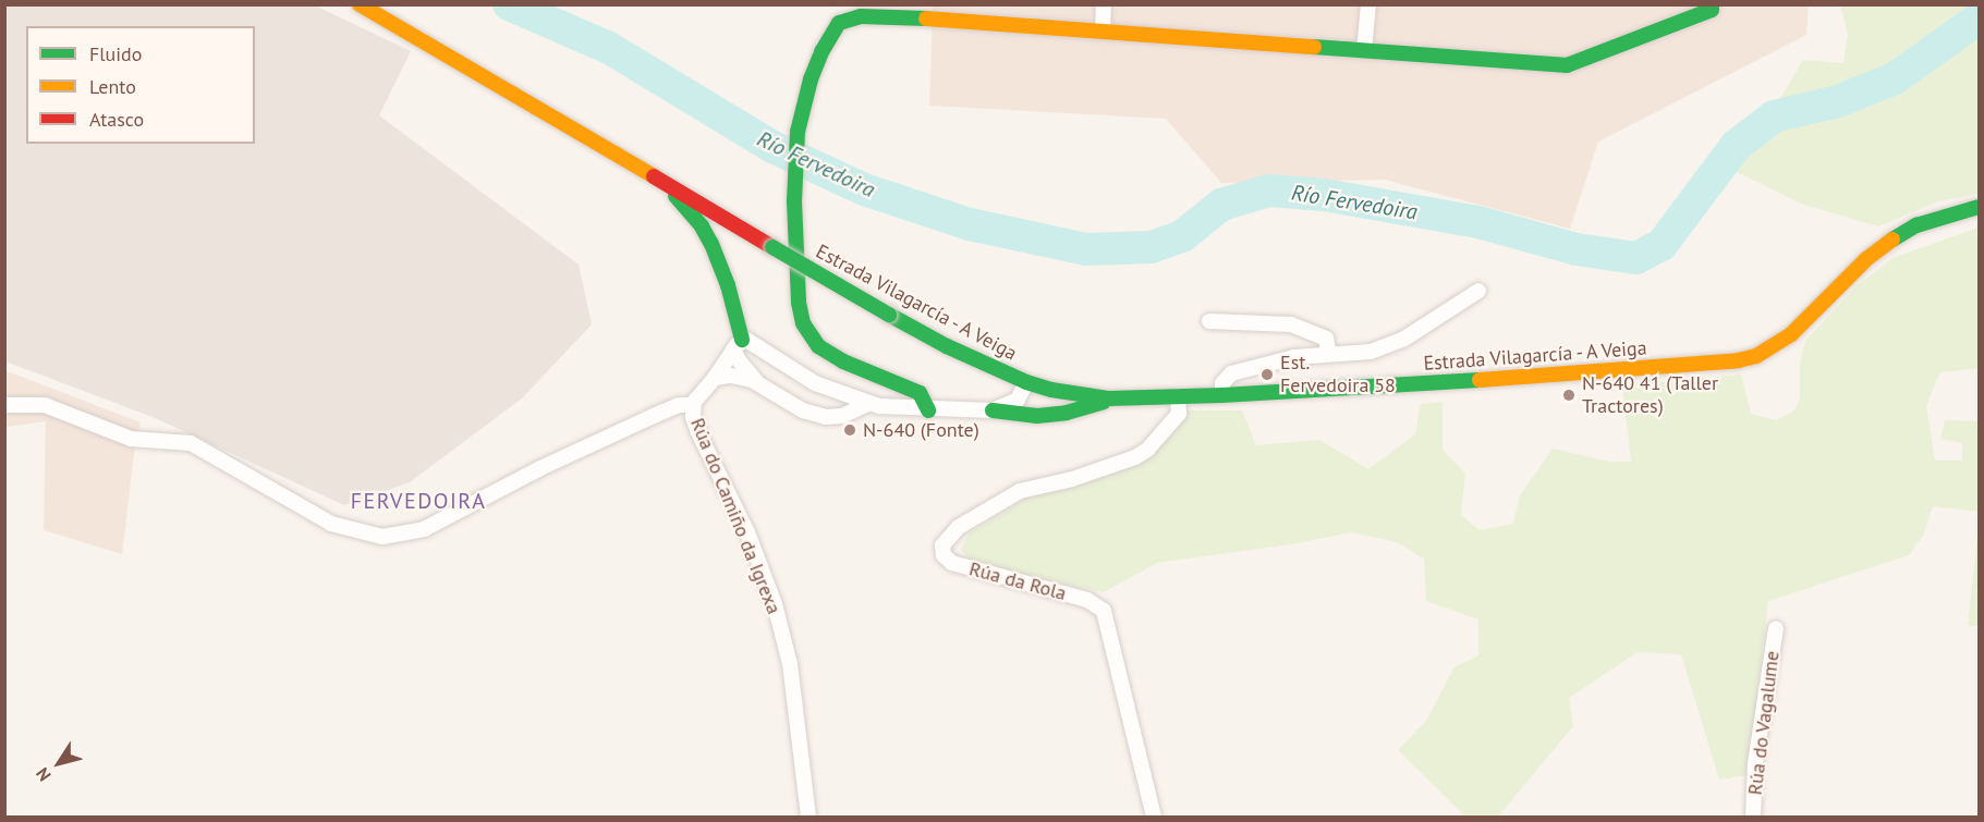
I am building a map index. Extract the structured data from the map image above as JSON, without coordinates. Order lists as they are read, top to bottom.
{
  "streets": {
    "main road": ["Estrada Vilagarcía - A Veiga"],
    "street": ["Rúa do Camiño da Igrexa", "Rúa da Rola", "Rúa do Vagalume"]
  },
  "crossings": [
    ["Estrada Vilagarcía - A Veiga", "Rúa da Rola"]
  ],
  "districts": ["FERVEDOIRA"],
  "water": ["Río Fervedoira"],
  "places": ["Est. Fervedoira 58", "N-640 41 (Taller Tractores)", "N-640 (Fonte)"],
  "legend": ["Fluido", "Lento", "Atasco"],
  "north": "bottom left"
}
